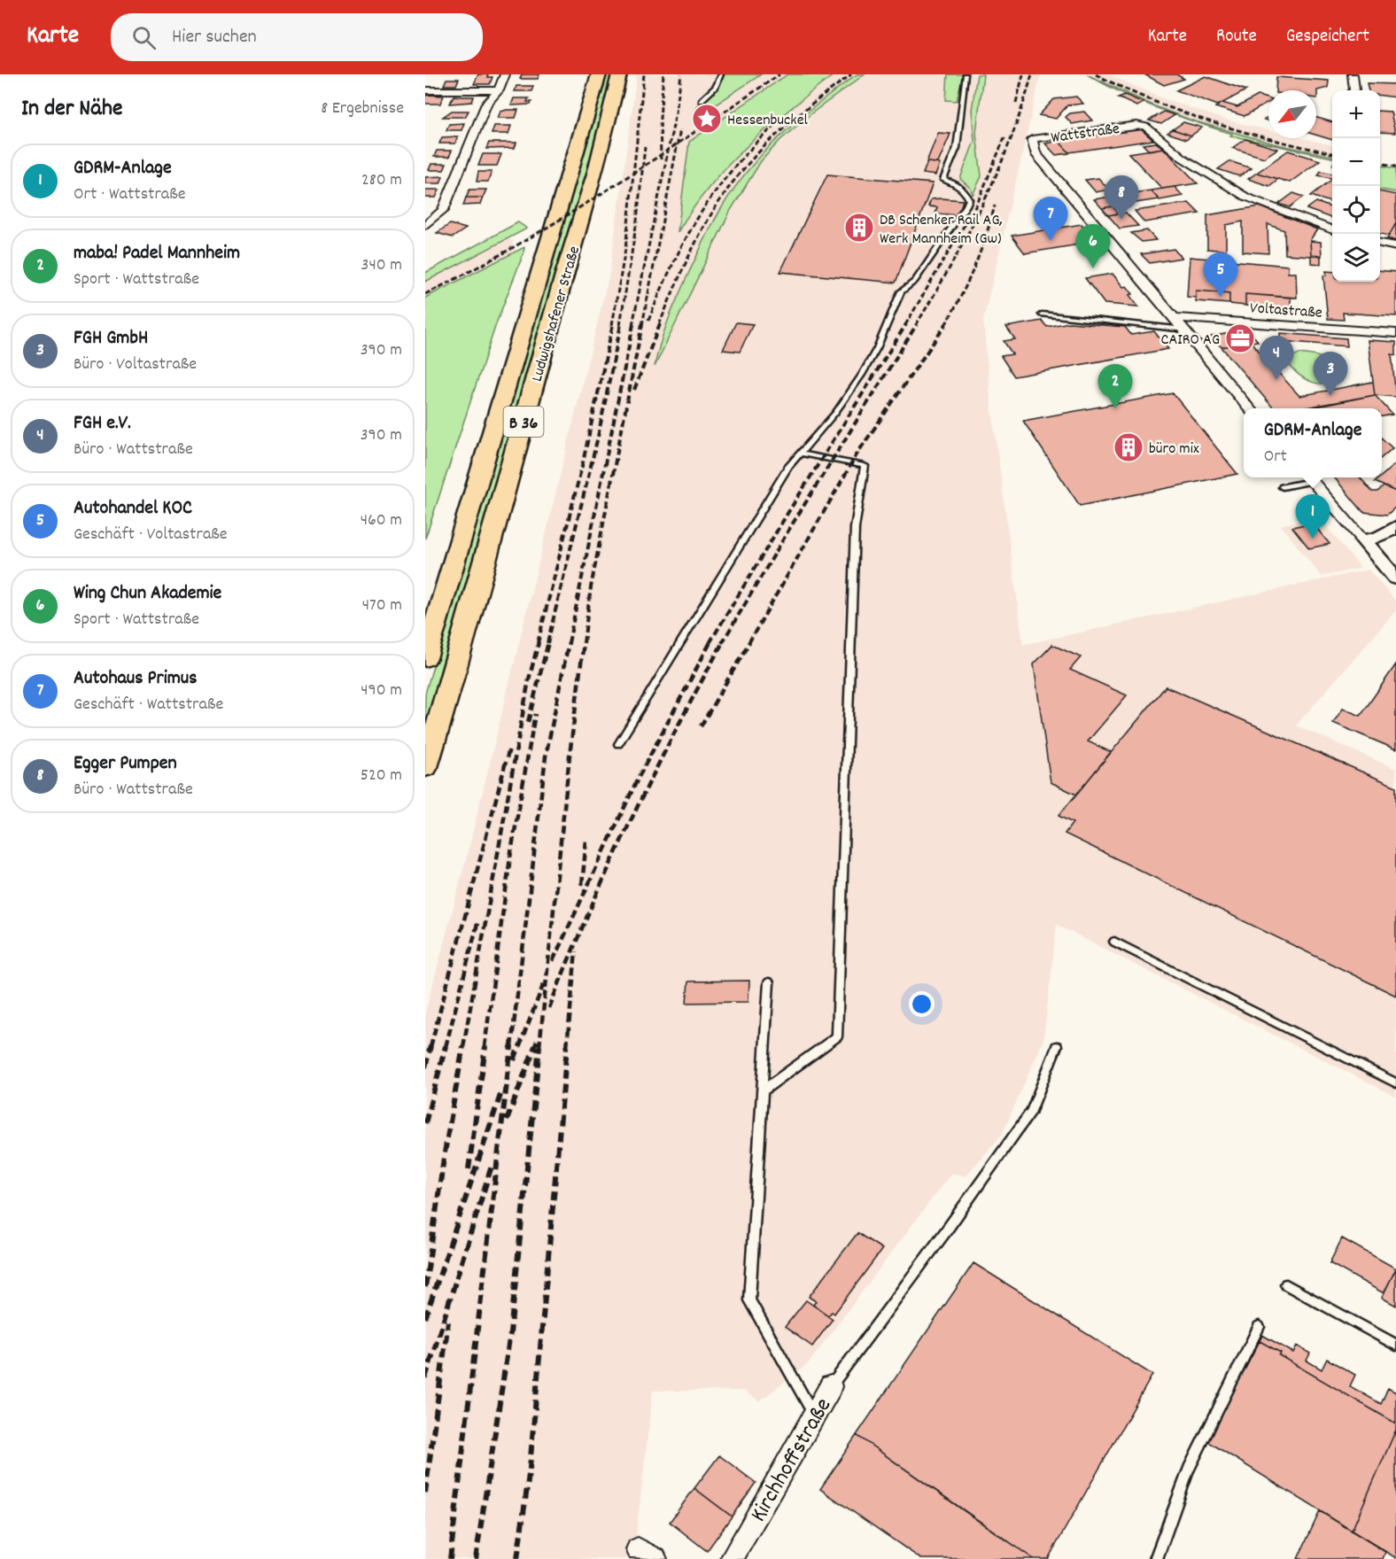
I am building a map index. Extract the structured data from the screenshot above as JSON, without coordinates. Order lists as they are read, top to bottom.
{
  "streets": {
    "main road": ["Ludwigshafener Straße", "B 36"],
    "street": ["Wattstraße", "Voltastraße", "Kirchhoffstraße"]
  },
  "crossings": [
    ["Wattstraße", "Voltastraße"]
  ],
  "places": {
    "place": ["Hessenbuckel"],
    "building": ["DB Schenker Rail AG, Werk Mannheim (Gw)", "büro mix"],
    "office": ["CAIRO AG"]
  },
  "north": "bottom left",
  "page": {
    "header": "Karte",
    "search": "Hier suchen",
    "nav": ["Karte", "Route", "Gespeichert"],
    "heading": ["In der Nähe", "8 Ergebnisse"],
    "map_buttons": ["+", "−"],
    "list": [
      {
        "mark": "1",
        "name": "GDRM-Anlage",
        "note": "Ort · Wattstraße",
        "value": "280 m"
      },
      {
        "mark": "2",
        "name": "maba! Padel Mannheim",
        "note": "Sport · Wattstraße",
        "value": "340 m"
      },
      {
        "mark": "3",
        "name": "FGH GmbH",
        "note": "Büro · Voltastraße",
        "value": "390 m"
      },
      {
        "mark": "4",
        "name": "FGH e.V.",
        "note": "Büro · Wattstraße",
        "value": "390 m"
      },
      {
        "mark": "5",
        "name": "Autohandel KOC",
        "note": "Geschäft · Voltastraße",
        "value": "460 m"
      },
      {
        "mark": "6",
        "name": "Wing Chun Akademie",
        "note": "Sport · Wattstraße",
        "value": "470 m"
      },
      {
        "mark": "7",
        "name": "Autohaus Primus",
        "note": "Geschäft · Wattstraße",
        "value": "490 m"
      },
      {
        "mark": "8",
        "name": "Egger Pumpen",
        "note": "Büro · Wattstraße",
        "value": "520 m"
      }
    ],
    "pins": [
      "8",
      "7",
      "6",
      "5",
      "4",
      "3",
      "2",
      "1"
    ],
    "popup": ["GDRM-Anlage", "Ort"]
  }
}
